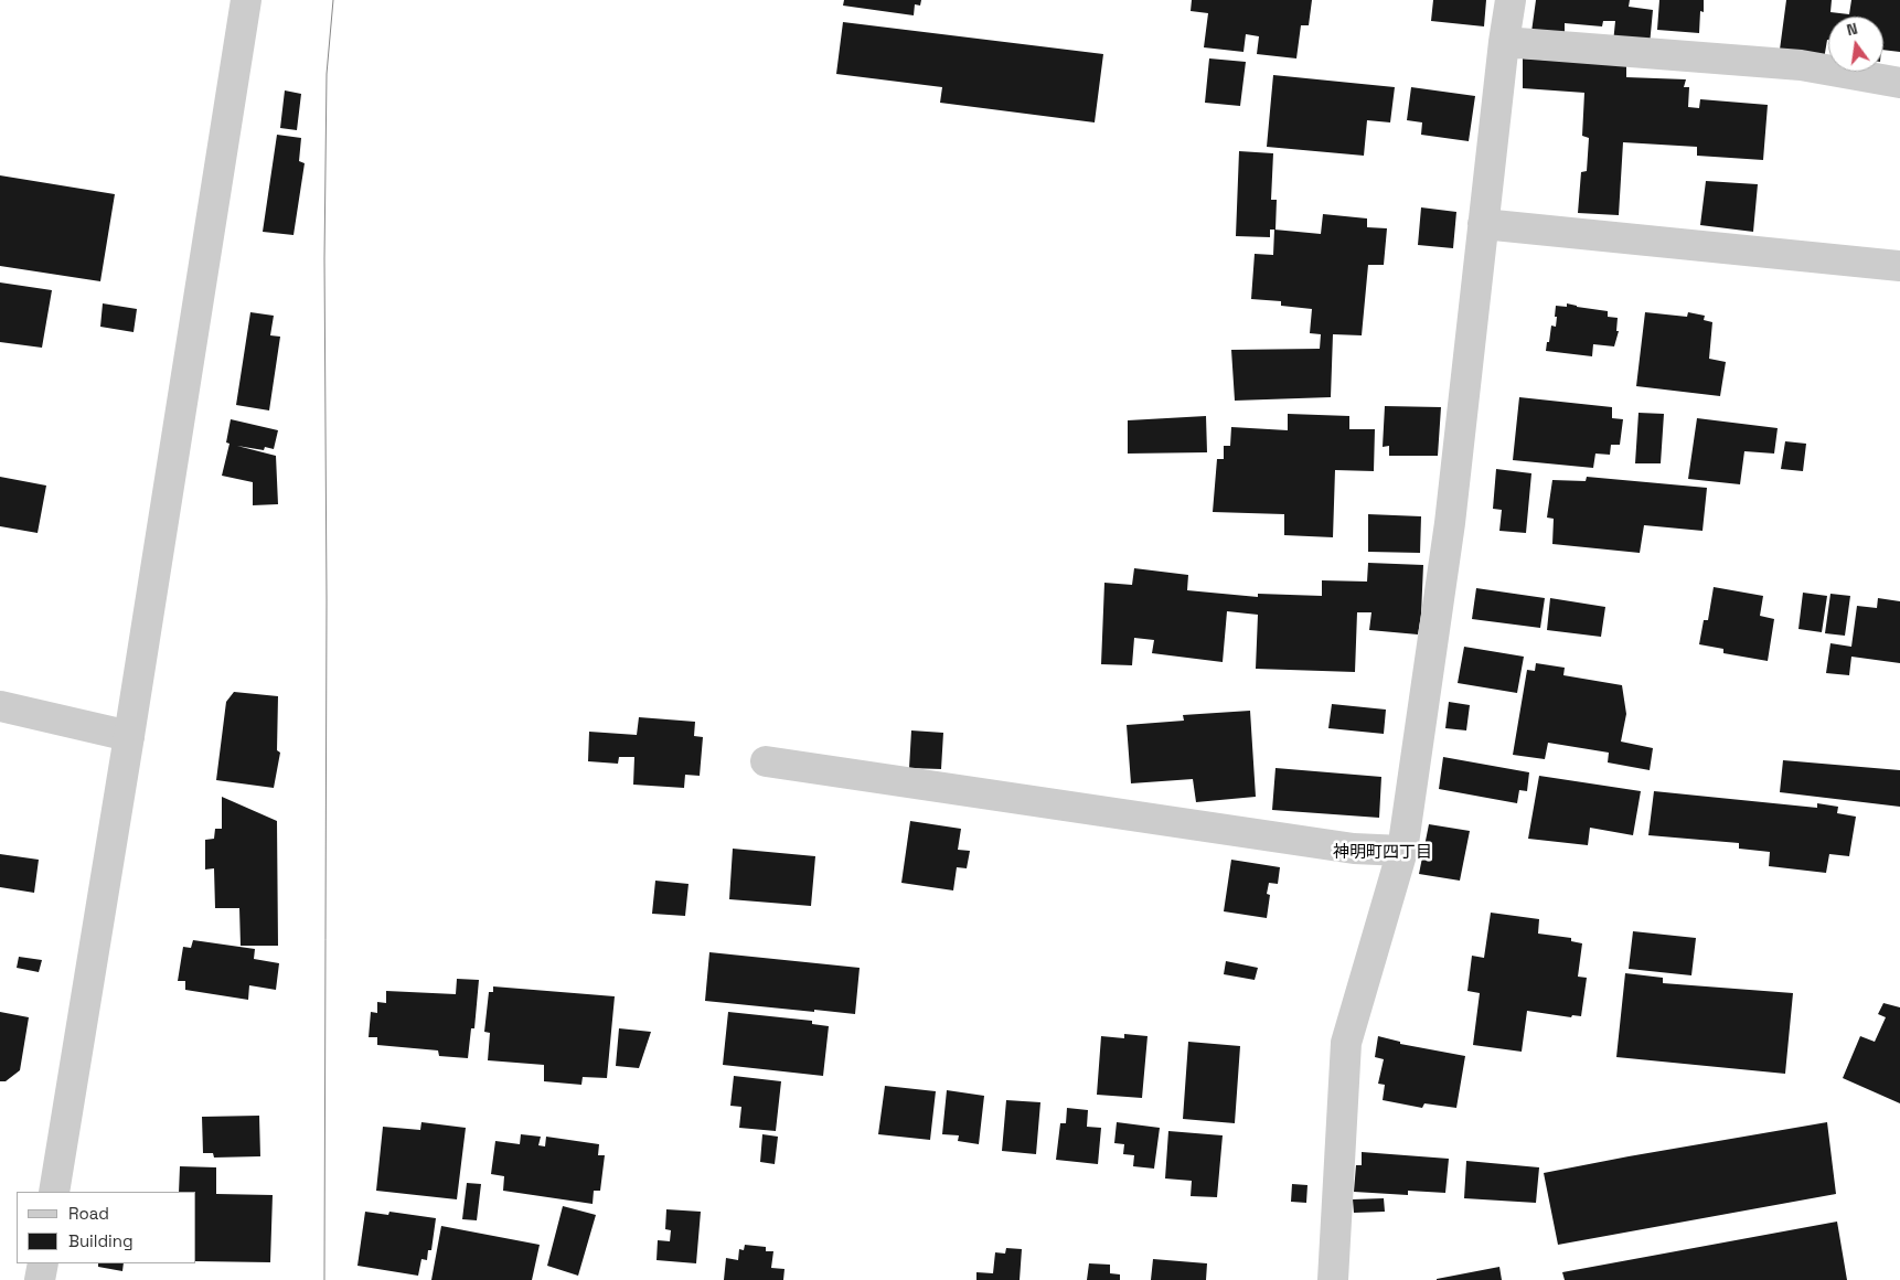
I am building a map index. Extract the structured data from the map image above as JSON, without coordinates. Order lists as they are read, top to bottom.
{
  "districts": ["神明町四丁目"],
  "legend": ["Road", "Building"],
  "north": "top"
}
